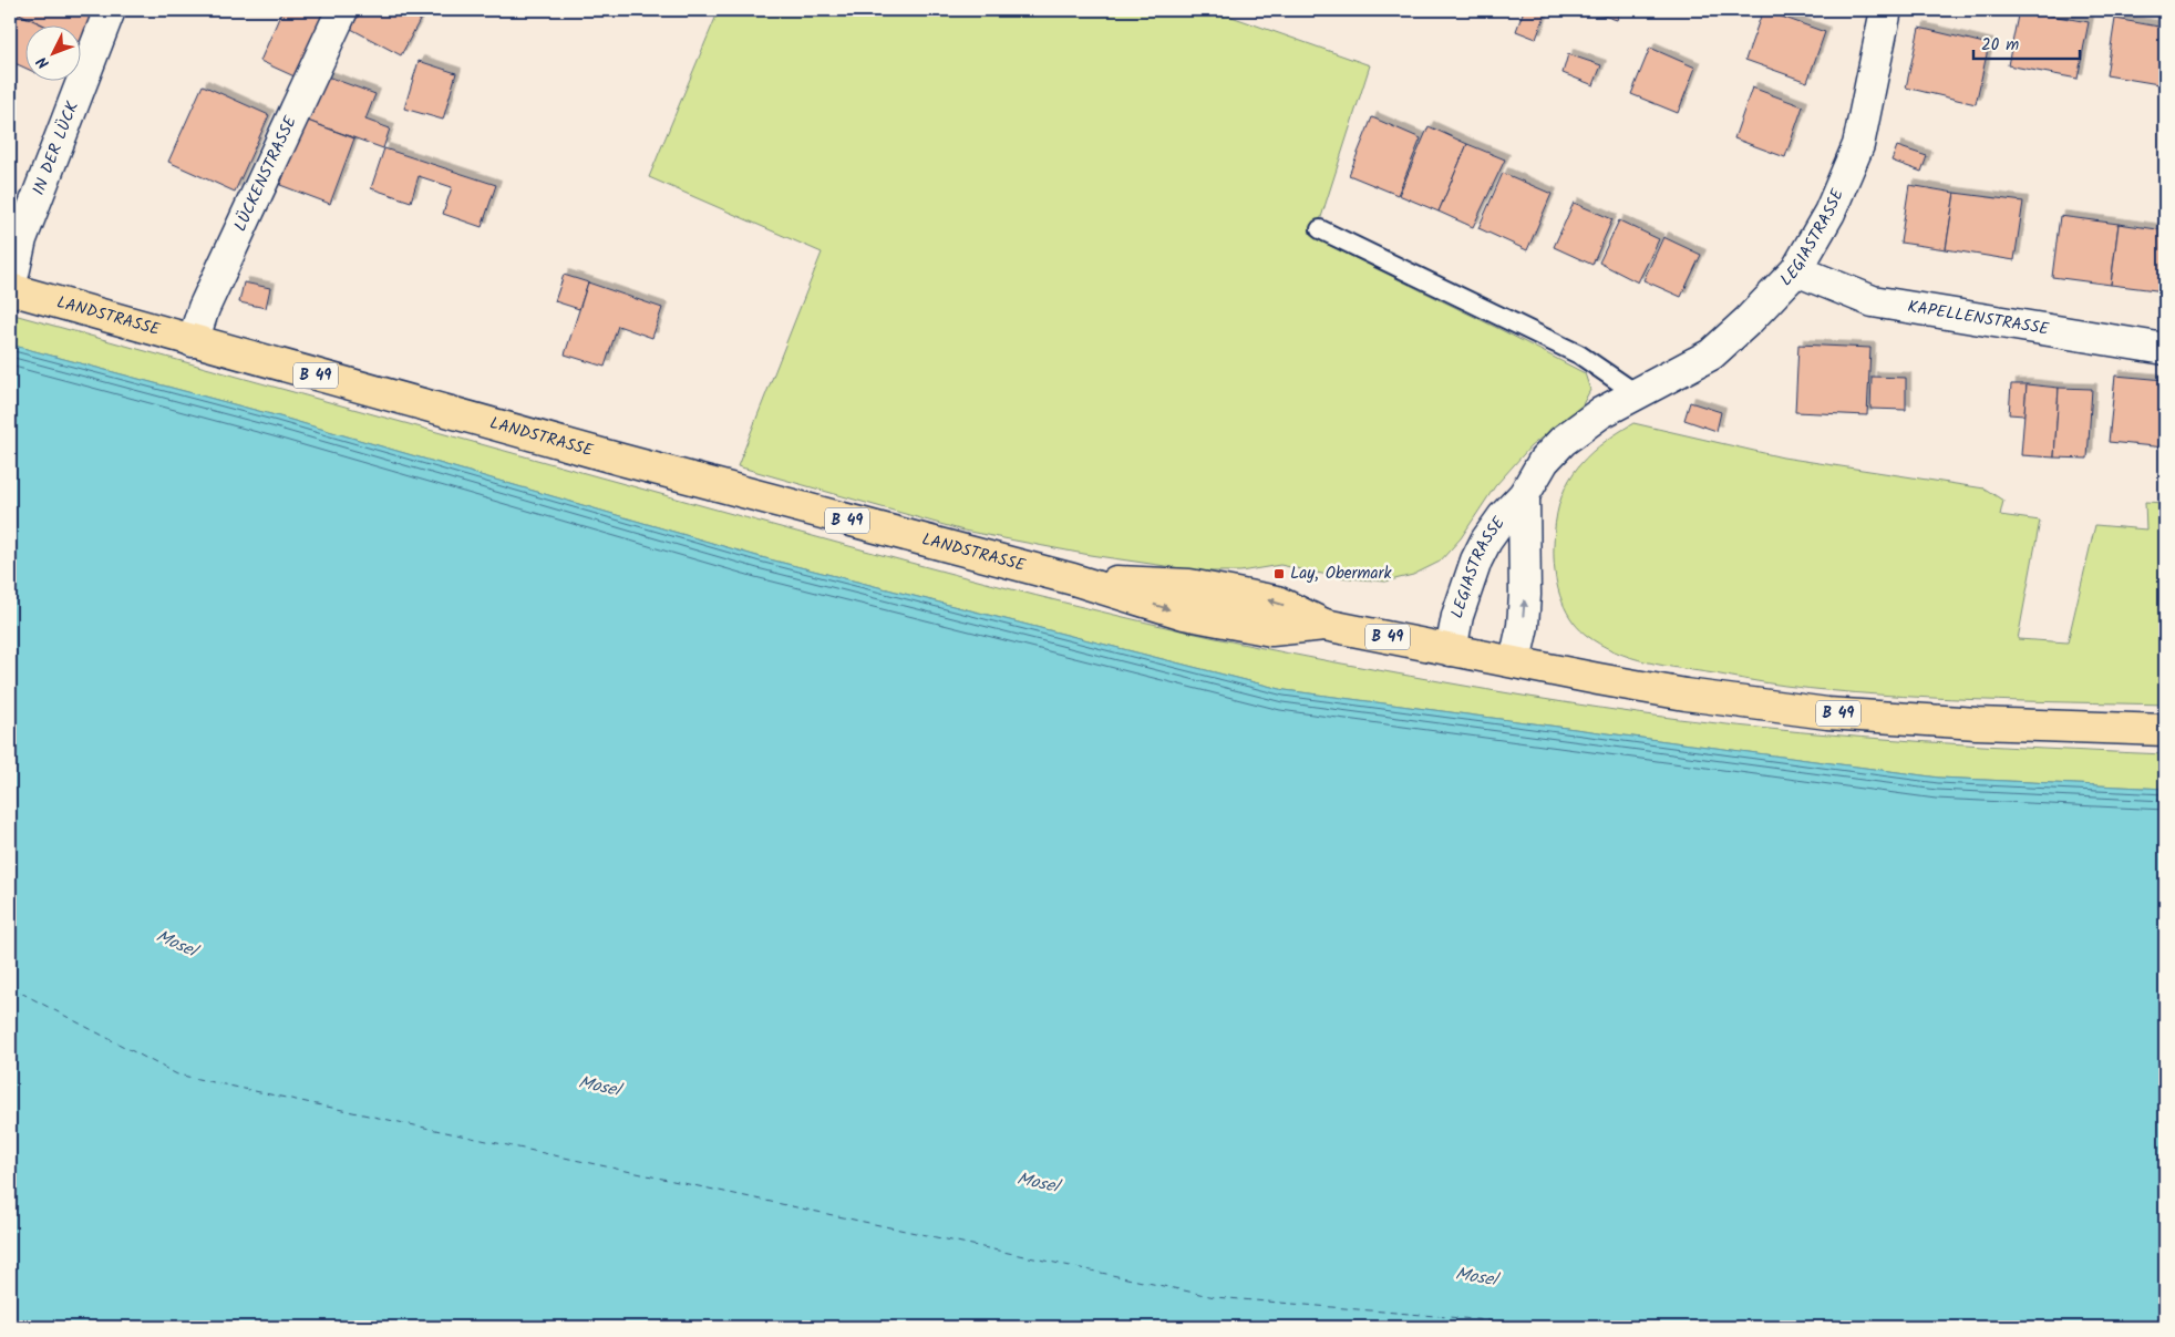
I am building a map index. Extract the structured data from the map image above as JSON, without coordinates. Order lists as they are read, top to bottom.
{
  "streets": {
    "main road": ["LANDSTRASSE", "B 49"],
    "street": [
      "IN DER LÜCK",
      "LÜCKENSTRASSE",
      "LEGIASTRASSE",
      "KAPELLENSTRASSE"
    ]
  },
  "crossings": [
    ["IN DER LÜCK", "LANDSTRASSE"],
    ["LÜCKENSTRASSE", "LANDSTRASSE"],
    ["LEGIASTRASSE", "LANDSTRASSE"],
    ["LEGIASTRASSE", "KAPELLENSTRASSE"],
    ["LEGIASTRASSE", "B 49"],
    ["LANDSTRASSE", "B 49"]
  ],
  "water": ["Mosel"],
  "places": {
    "transit": ["Lay, Obermark"]
  },
  "scale_bar": "20 m",
  "north": "bottom left"
}
